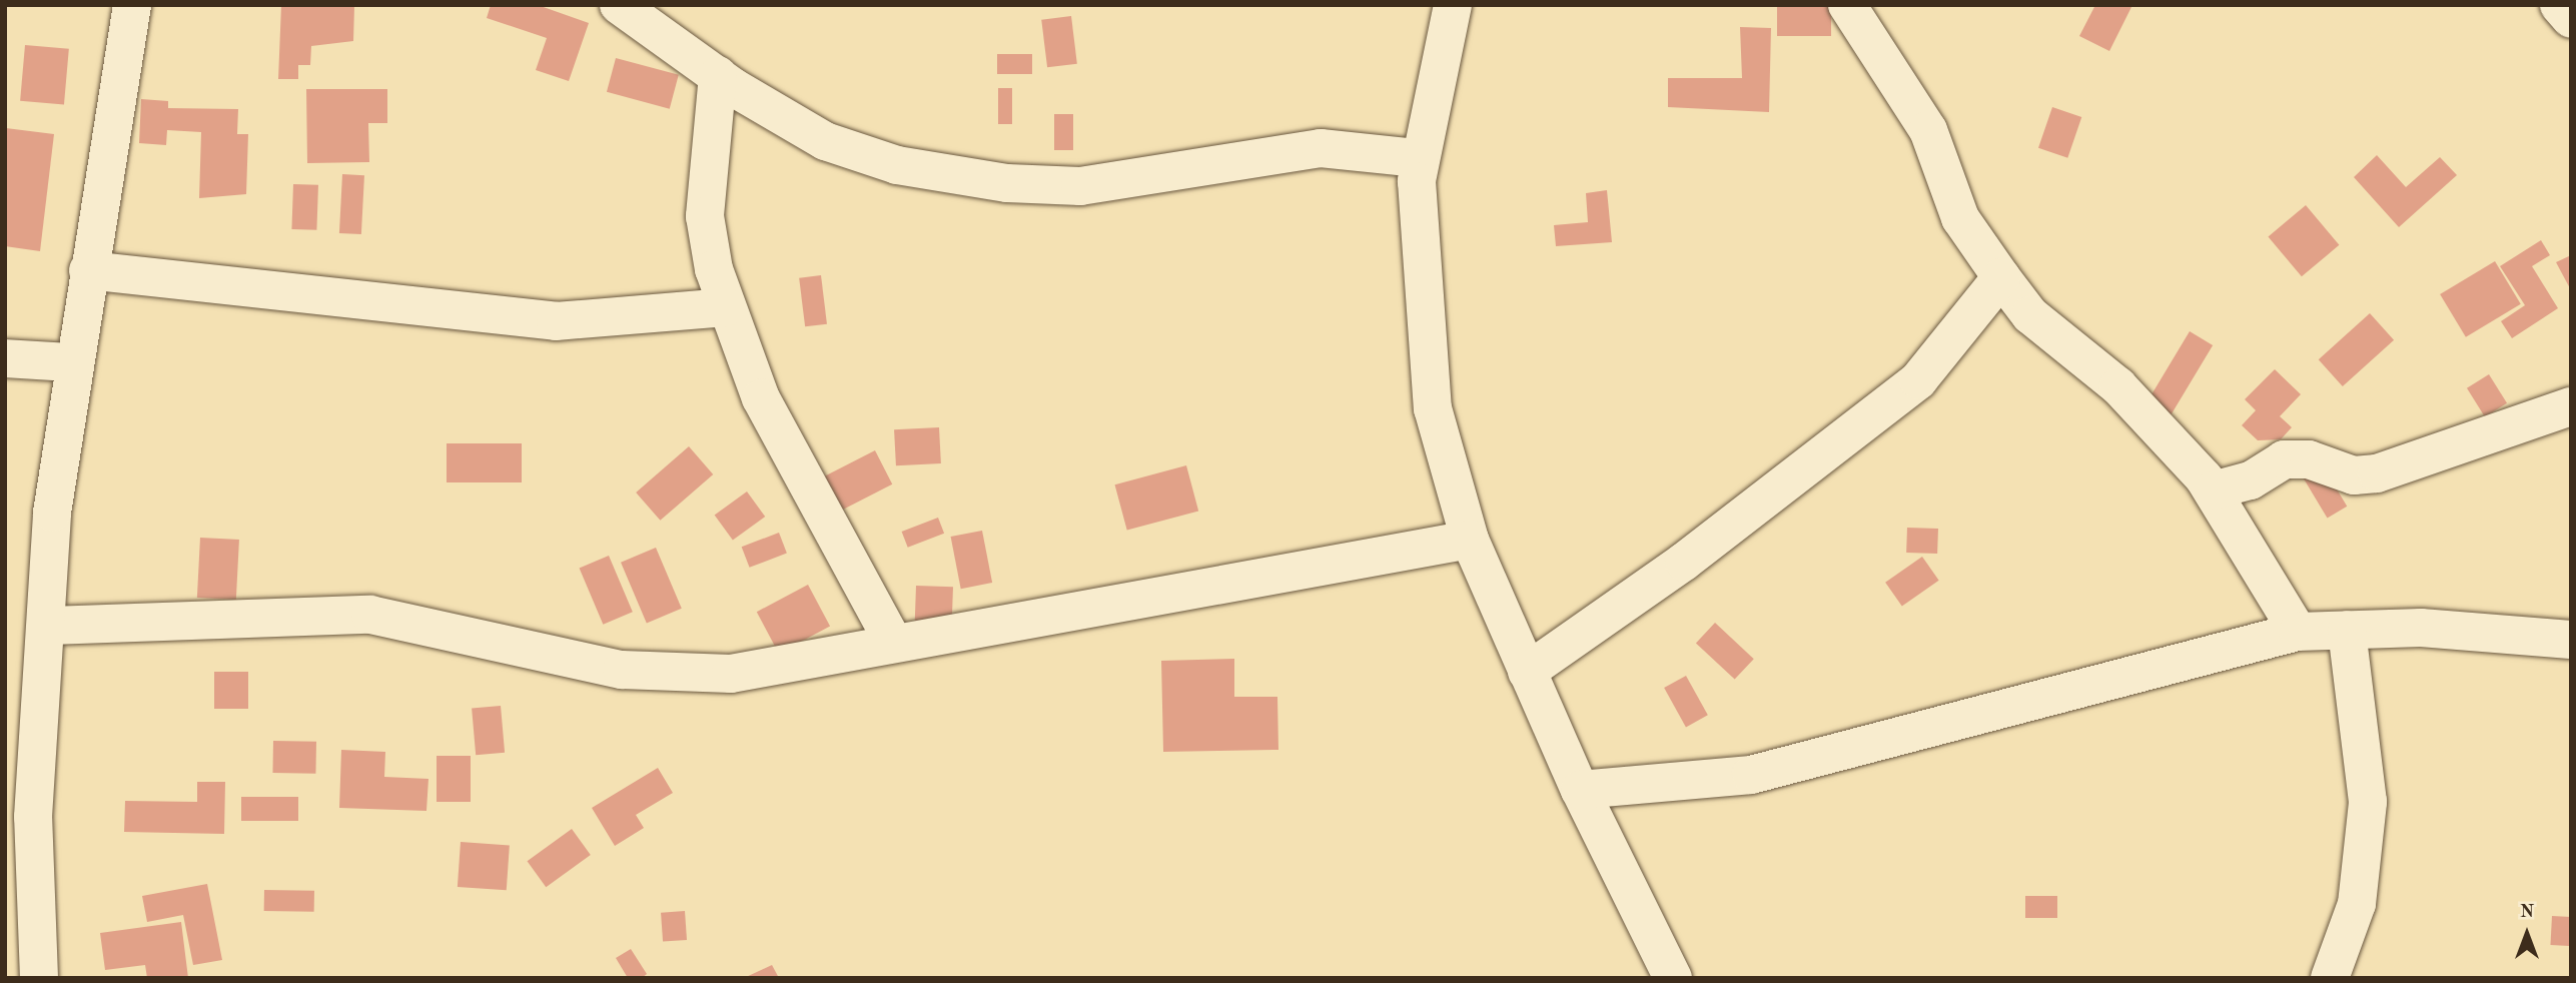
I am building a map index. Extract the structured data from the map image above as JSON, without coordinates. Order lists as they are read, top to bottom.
{
  "north": "top"
}
